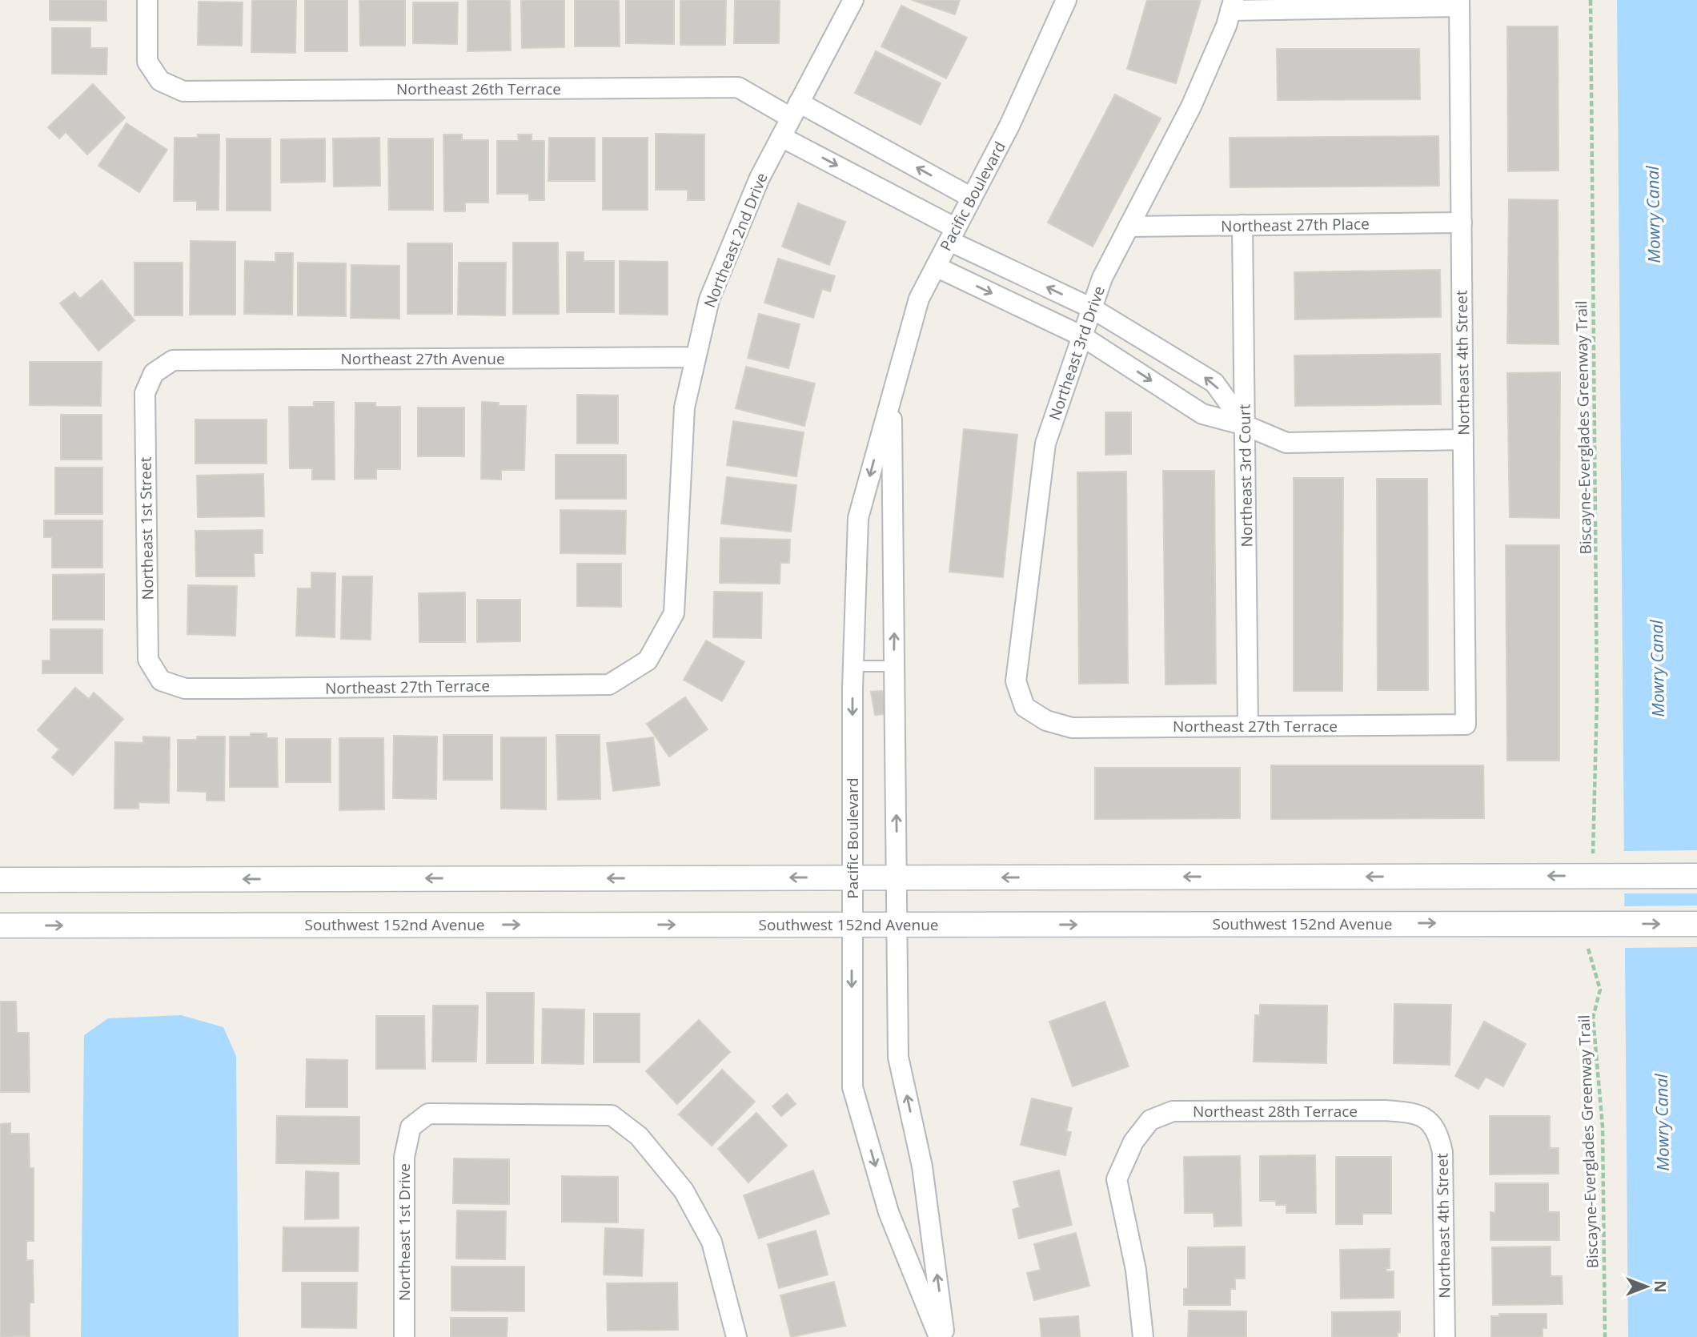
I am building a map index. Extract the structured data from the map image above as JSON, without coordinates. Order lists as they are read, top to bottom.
{
  "streets": {
    "street": [
      "Northeast 26th Terrace",
      "Pacific Boulevard",
      "Northeast 27th Place",
      "Northeast 2nd Drive",
      "Northeast 3rd Drive",
      "Northeast 27th Avenue",
      "Northeast 4th Street",
      "Northeast 3rd Court",
      "Northeast 1st Street",
      "Northeast 27th Terrace",
      "Southwest 152nd Avenue",
      "Northeast 28th Terrace",
      "Northeast 1st Drive"
    ],
    "path": ["Biscayne-Everglades Greenway Trail"]
  },
  "crossings": [
    ["Northeast 26th Terrace", "Northeast 2nd Drive"],
    ["Pacific Boulevard", "Southwest 152nd Avenue"],
    ["Northeast 27th Place", "Northeast 3rd Drive"],
    ["Northeast 27th Place", "Northeast 4th Street"],
    ["Northeast 27th Place", "Northeast 3rd Court"],
    ["Northeast 2nd Drive", "Northeast 27th Avenue"],
    ["Northeast 2nd Drive", "Northeast 27th Terrace"],
    ["Northeast 3rd Drive", "Northeast 27th Terrace"],
    ["Northeast 27th Avenue", "Northeast 1st Street"],
    ["Northeast 4th Street", "Northeast 27th Terrace"],
    ["Northeast 4th Street", "Northeast 28th Terrace"],
    ["Northeast 3rd Court", "Northeast 27th Terrace"],
    ["Northeast 1st Street", "Northeast 27th Terrace"]
  ],
  "water": ["Mowry Canal"],
  "north": "right"
}
